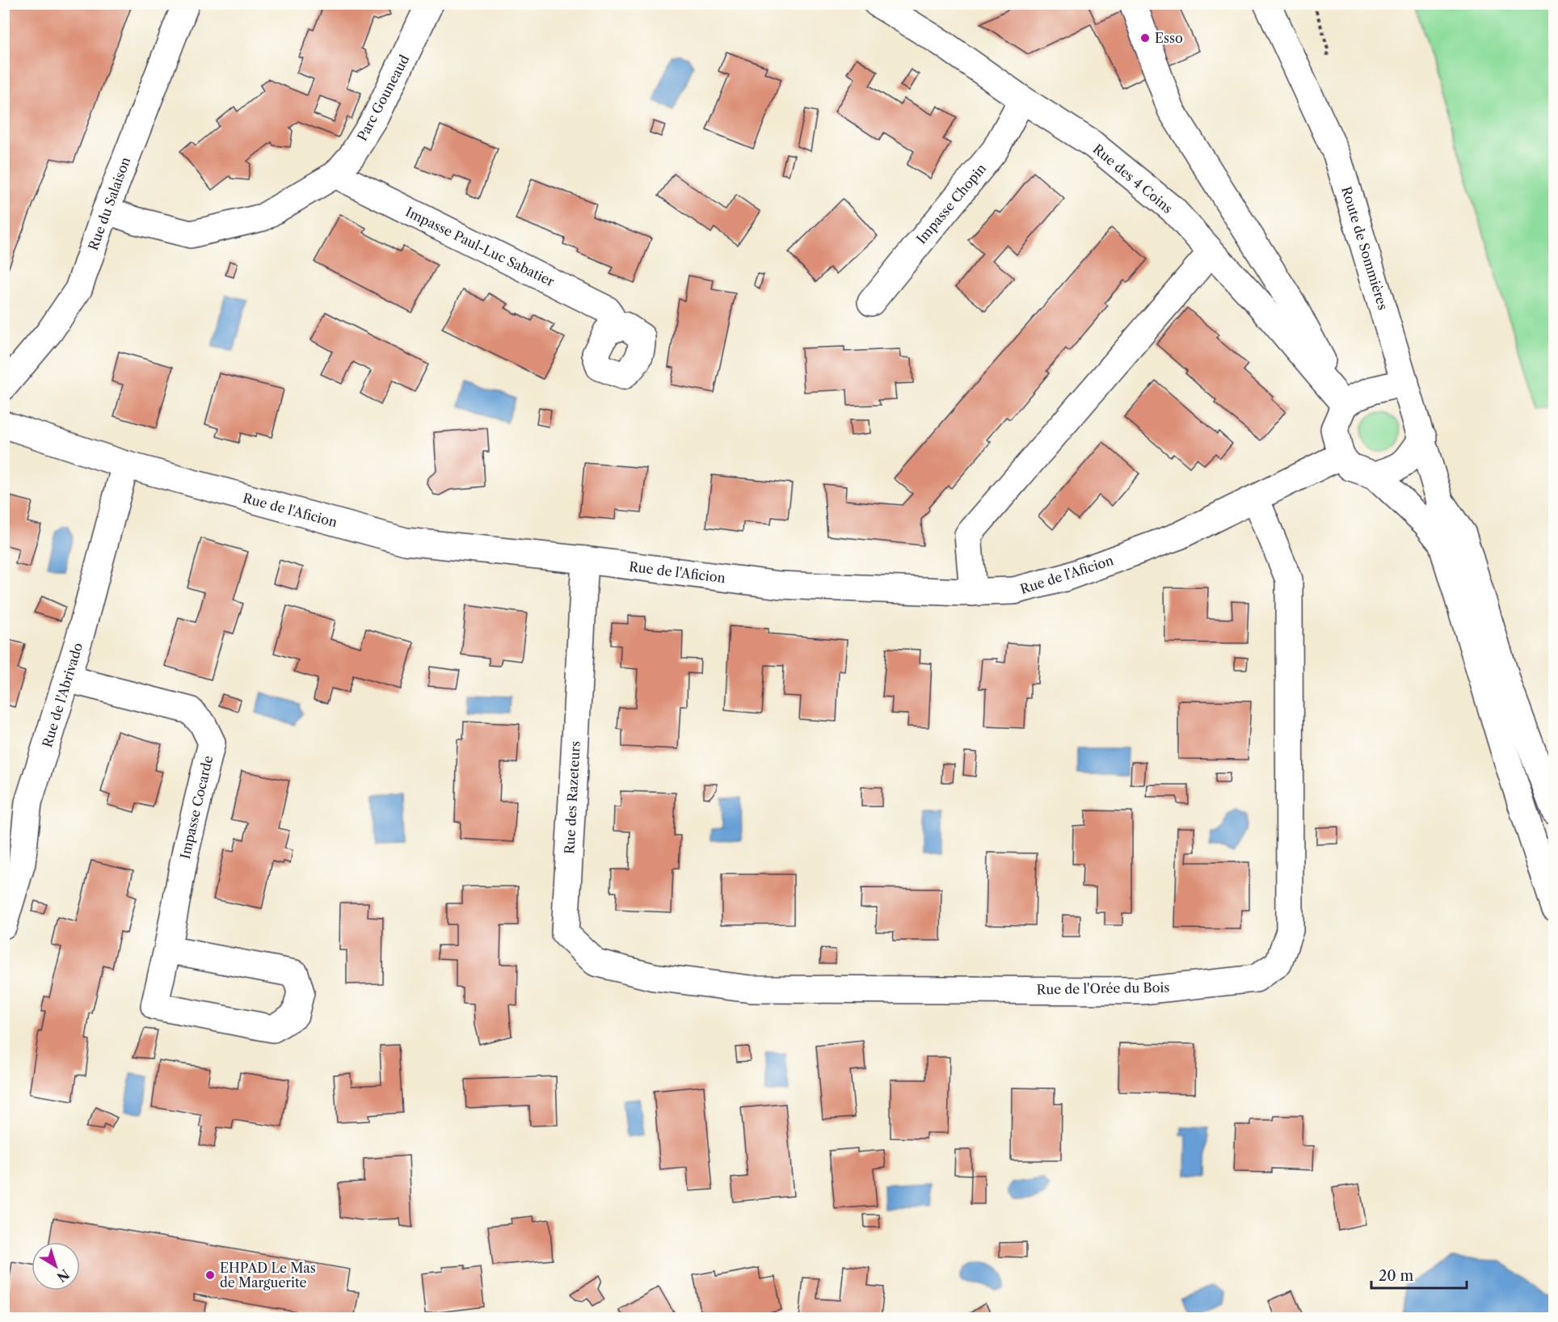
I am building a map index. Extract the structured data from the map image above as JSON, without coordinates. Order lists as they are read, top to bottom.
{
  "streets": {
    "street": [
      "Parc Gouneaud",
      "Rue des 4 Coins",
      "Rue du Salaison",
      "Impasse Chopin",
      "Impasse Paul-Luc Sabatier",
      "Route de Sommières",
      "Rue de l'Aficion",
      "Rue de l'Abrivado",
      "Rue des Razeteurs",
      "Impasse Cocarde",
      "Rue de l'Orée du Bois"
    ]
  },
  "crossings": [
    ["Parc Gouneaud", "Rue du Salaison"],
    ["Parc Gouneaud", "Impasse Paul-Luc Sabatier"],
    ["Rue des 4 Coins", "Impasse Chopin"],
    ["Rue des 4 Coins", "Route de Sommières"],
    ["Rue des 4 Coins", "Rue de l'Aficion"],
    ["Route de Sommières", "Rue de l'Aficion"],
    ["Rue de l'Aficion", "Rue de l'Abrivado"],
    ["Rue de l'Aficion", "Rue des Razeteurs"],
    ["Rue de l'Aficion", "Rue de l'Orée du Bois"],
    ["Rue de l'Abrivado", "Impasse Cocarde"],
    ["Rue des Razeteurs", "Rue de l'Orée du Bois"]
  ],
  "places": ["Esso", "EHPAD Le Mas de Marguerite"],
  "scale_bar": "20 m",
  "north": "bottom right"
}
